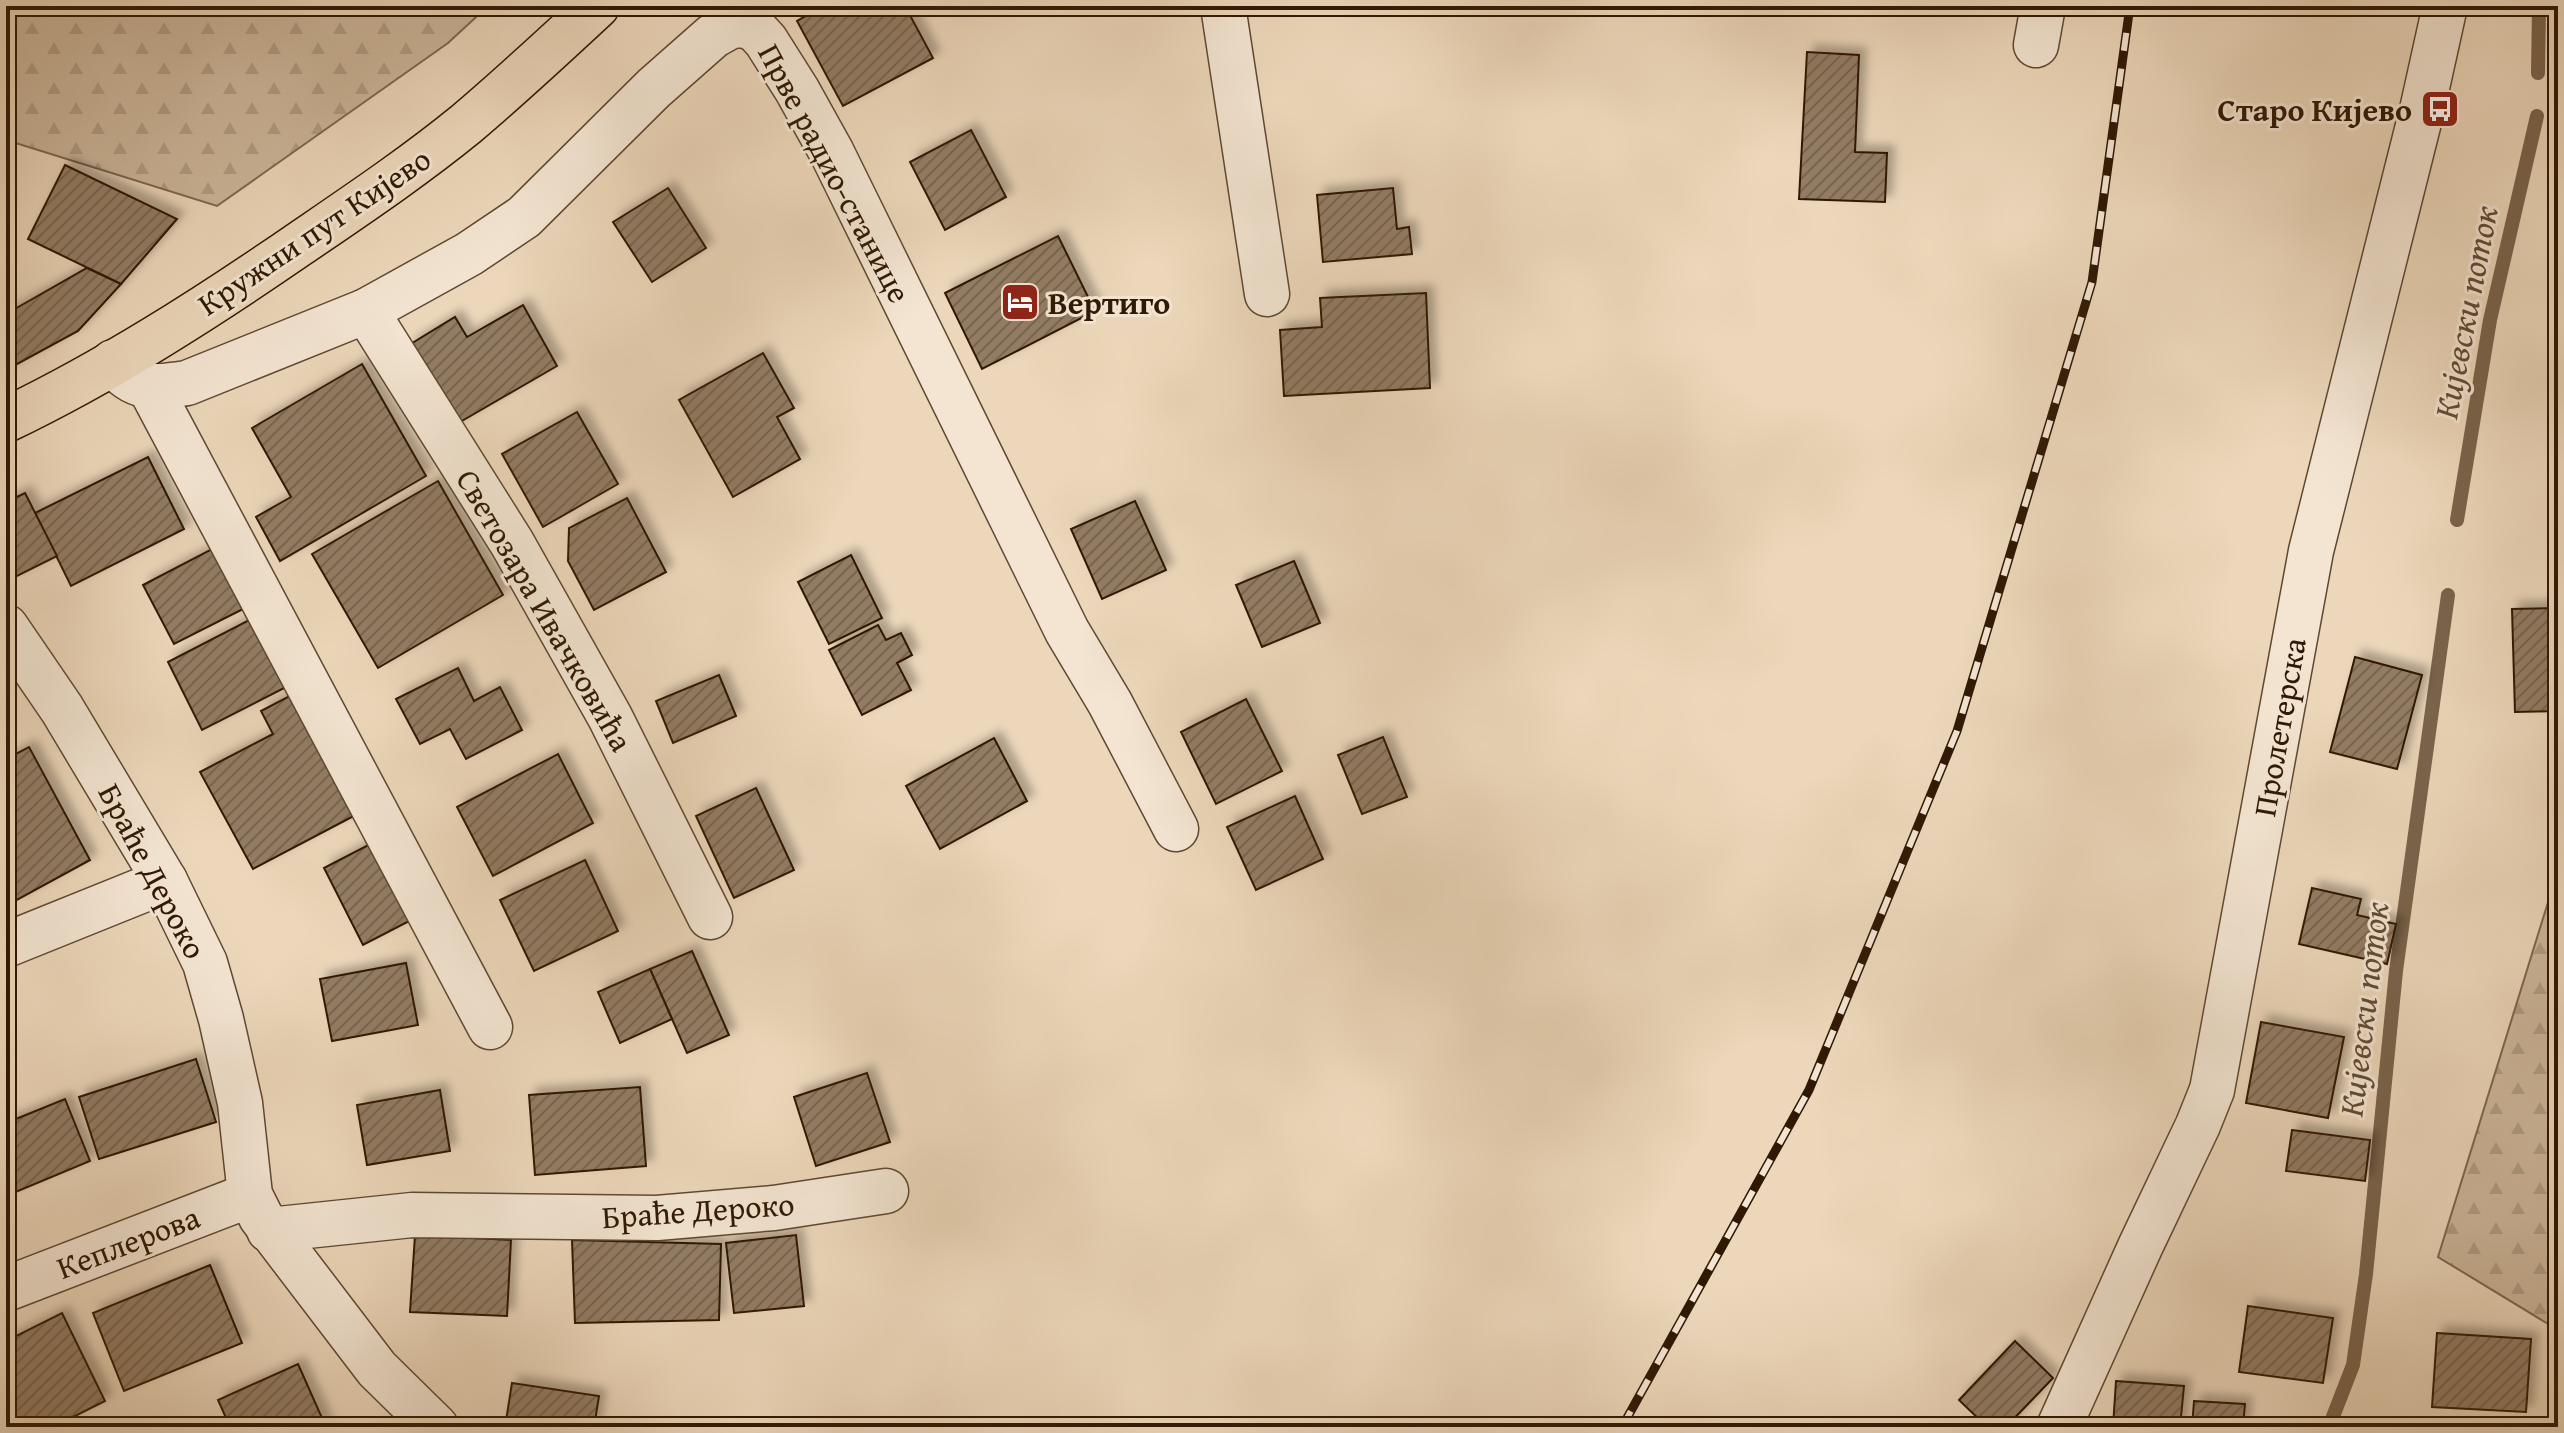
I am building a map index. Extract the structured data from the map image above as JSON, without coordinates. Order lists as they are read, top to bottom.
{
  "streets": {
    "main road": ["Кружни пут Кијево"],
    "street": [
      "Прве радио-станице",
      "Светозара Ивачковића",
      "Пролетерска",
      "Браће Дероко",
      "Кеплерова"
    ]
  },
  "crossings": [
    ["Прве радио-станице", "Светозара Ивачковића"],
    ["Браће Дероко", "Кеплерова"]
  ],
  "water": ["Кијевски поток"],
  "places": {
    "bus stop": ["Старо Кијево"],
    "hotel": ["Вертиго"]
  }
}
